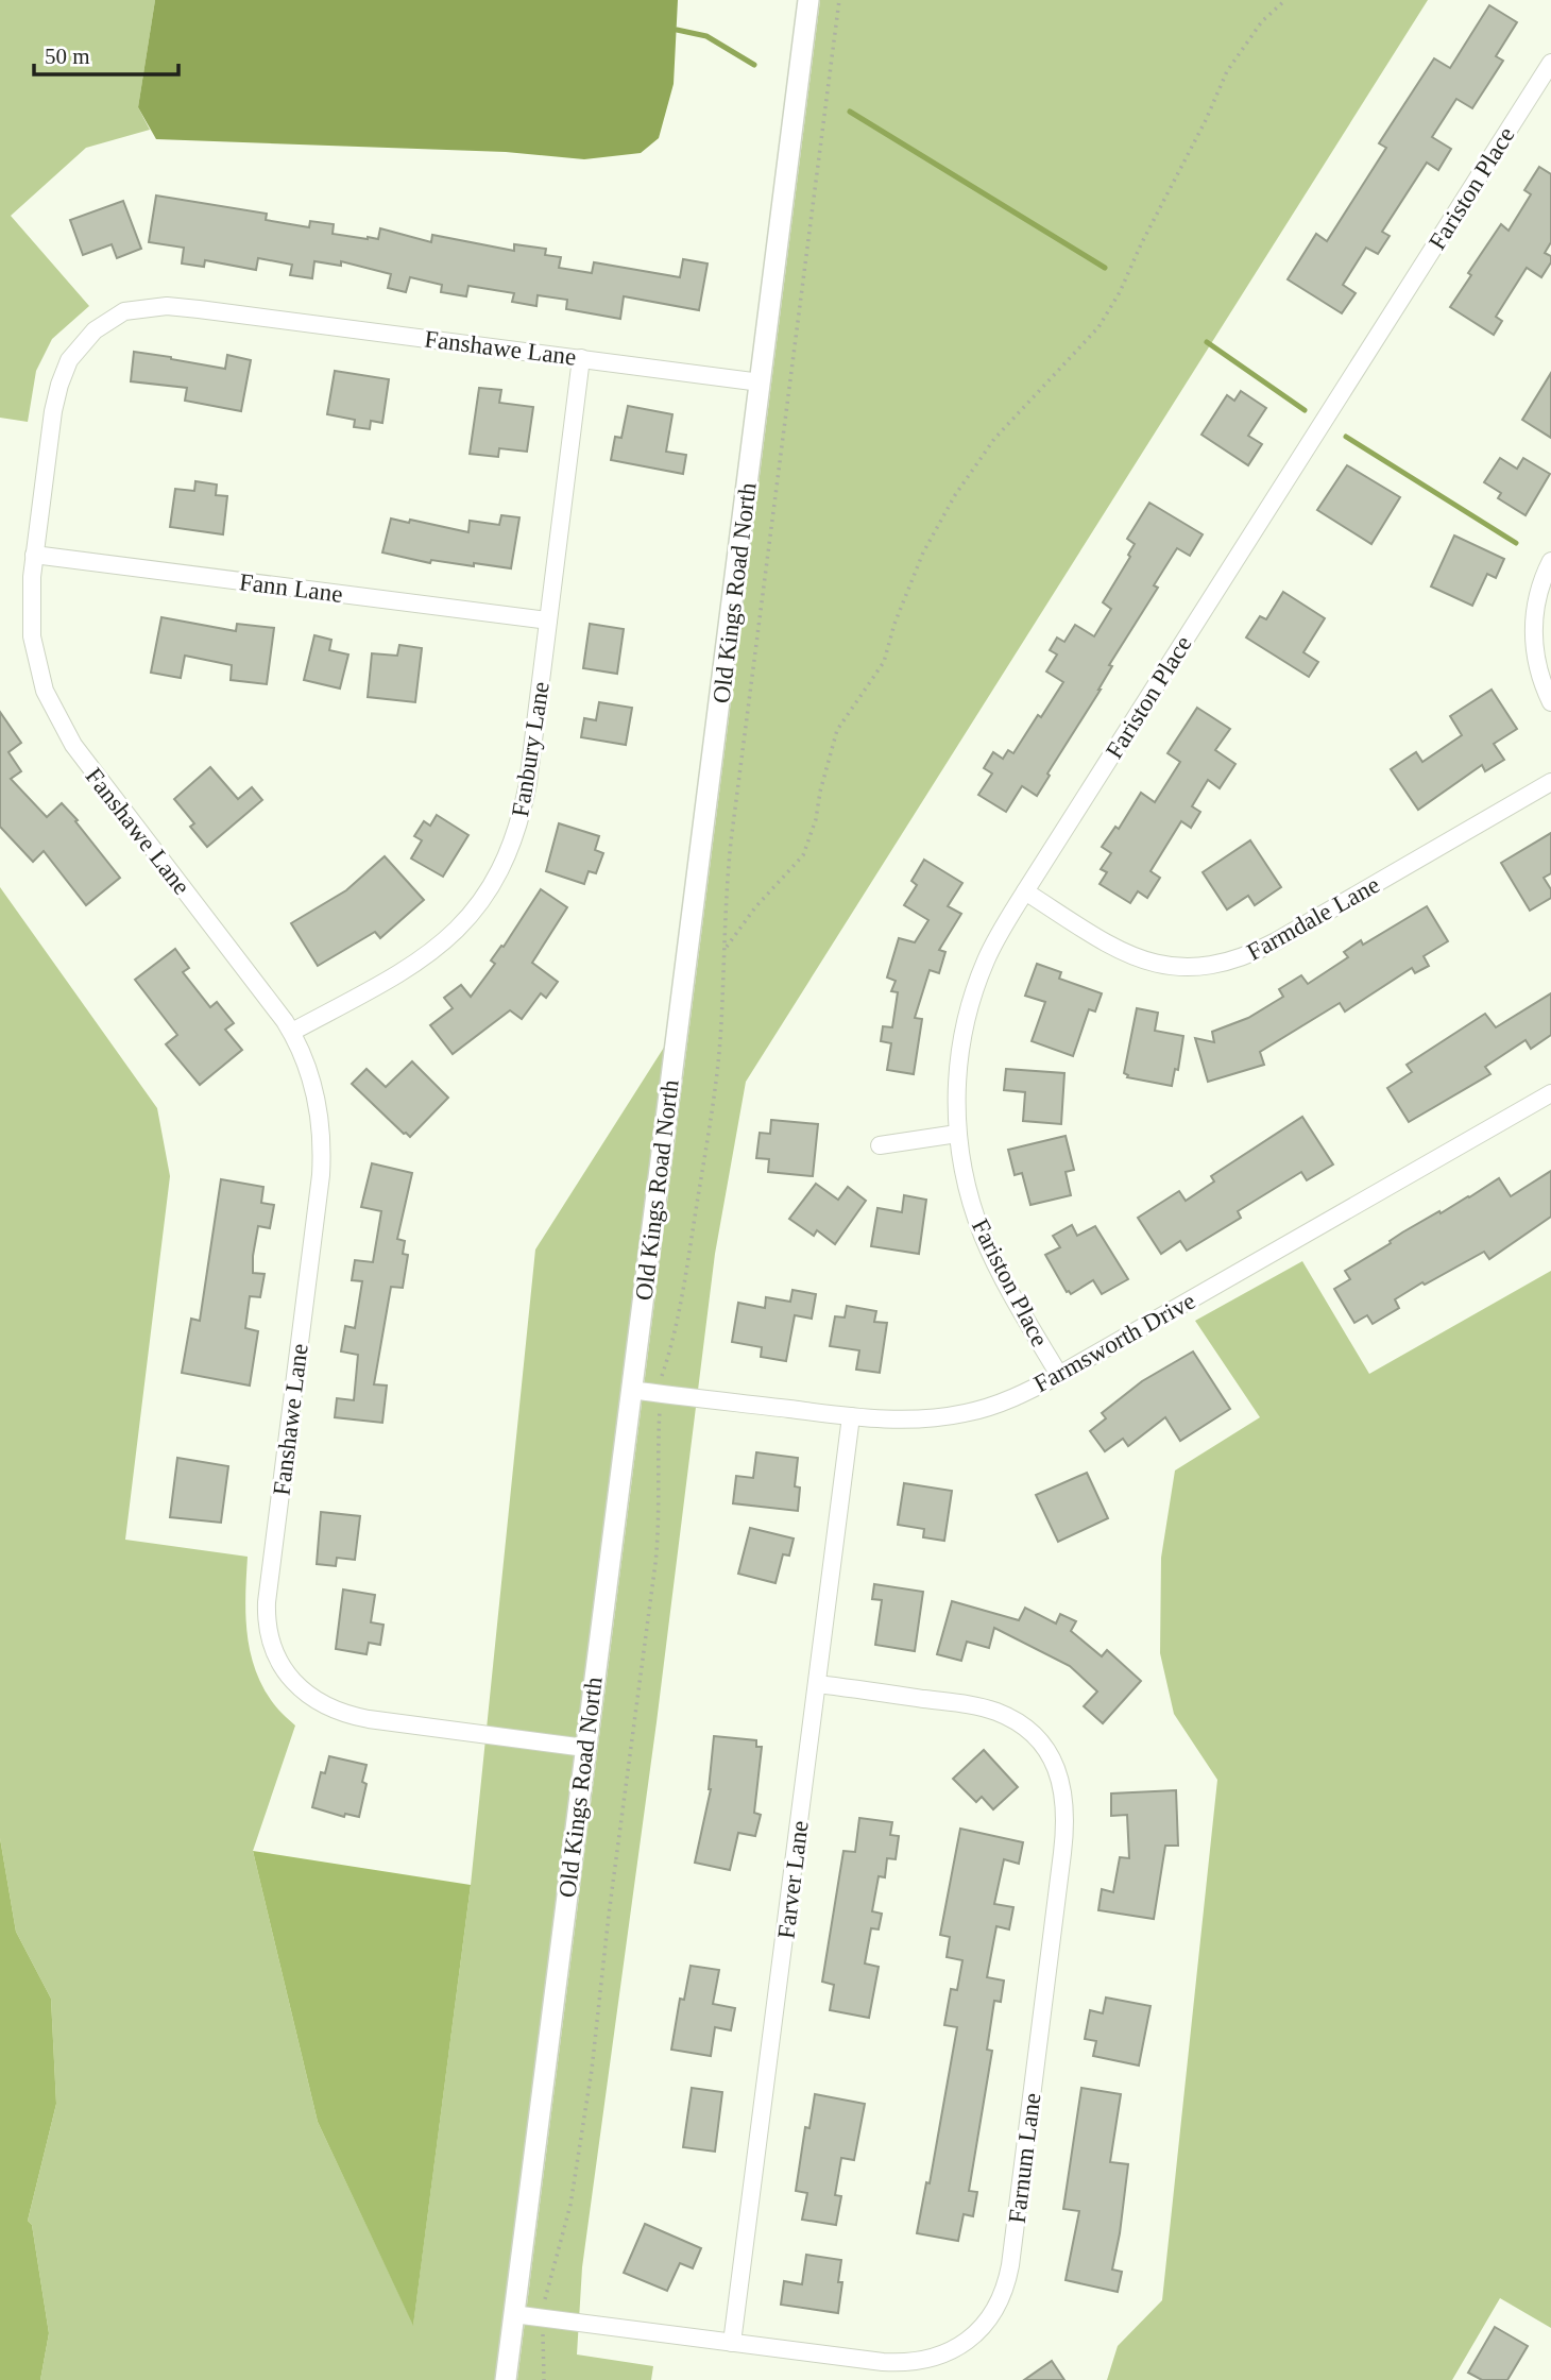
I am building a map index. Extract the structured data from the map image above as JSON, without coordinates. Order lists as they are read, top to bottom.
{
  "streets": {
    "street": [
      "Fariston Place",
      "Fanshawe Lane",
      "Fann Lane",
      "Old Kings Road North",
      "Fanbury Lane",
      "Farmdale Lane",
      "Farmsworth Drive",
      "Farver Lane",
      "Farnum Lane"
    ]
  },
  "crossings": [
    ["Fariston Place", "Farmdale Lane"],
    ["Fariston Place", "Farmsworth Drive"],
    ["Fanshawe Lane", "Fann Lane"],
    ["Fanshawe Lane", "Old Kings Road North"],
    ["Fanshawe Lane", "Fanbury Lane"],
    ["Fann Lane", "Fanbury Lane"],
    ["Old Kings Road North", "Farmsworth Drive"],
    ["Old Kings Road North", "Farnum Lane"],
    ["Farmsworth Drive", "Farver Lane"],
    ["Farver Lane", "Farnum Lane"]
  ],
  "scale_bar": "50 m"
}
